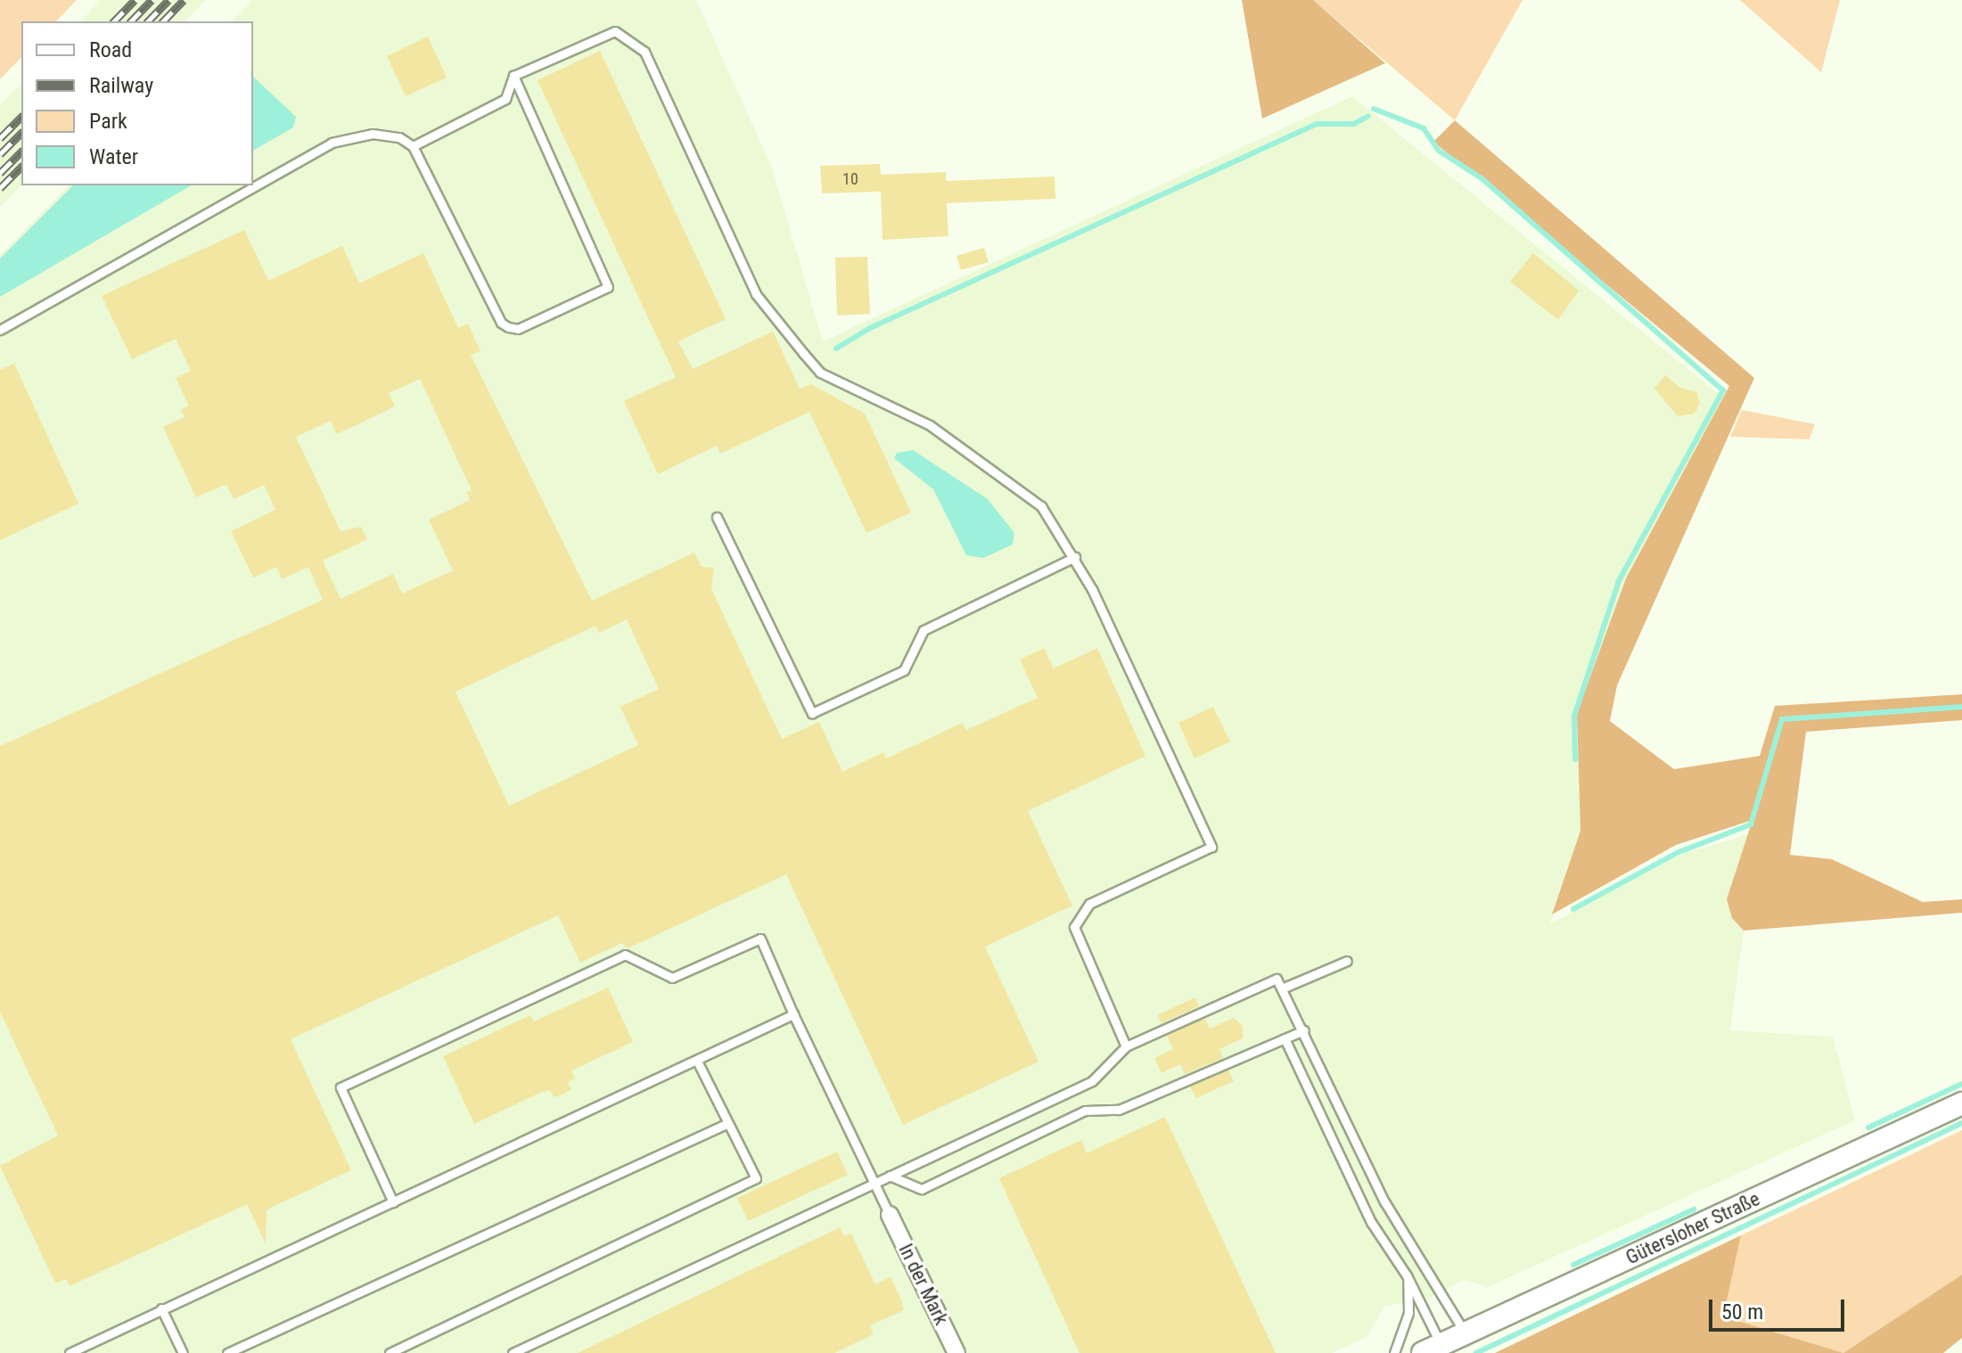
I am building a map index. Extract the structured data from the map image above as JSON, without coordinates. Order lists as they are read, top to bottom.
{
  "streets": {
    "main road": ["Gütersloher Straße"],
    "street": ["In der Mark"]
  },
  "house_numbers": ["10"],
  "legend": [
    "Road",
    "Railway",
    "Park",
    "Water"
  ],
  "scale_bar": "50 m"
}
